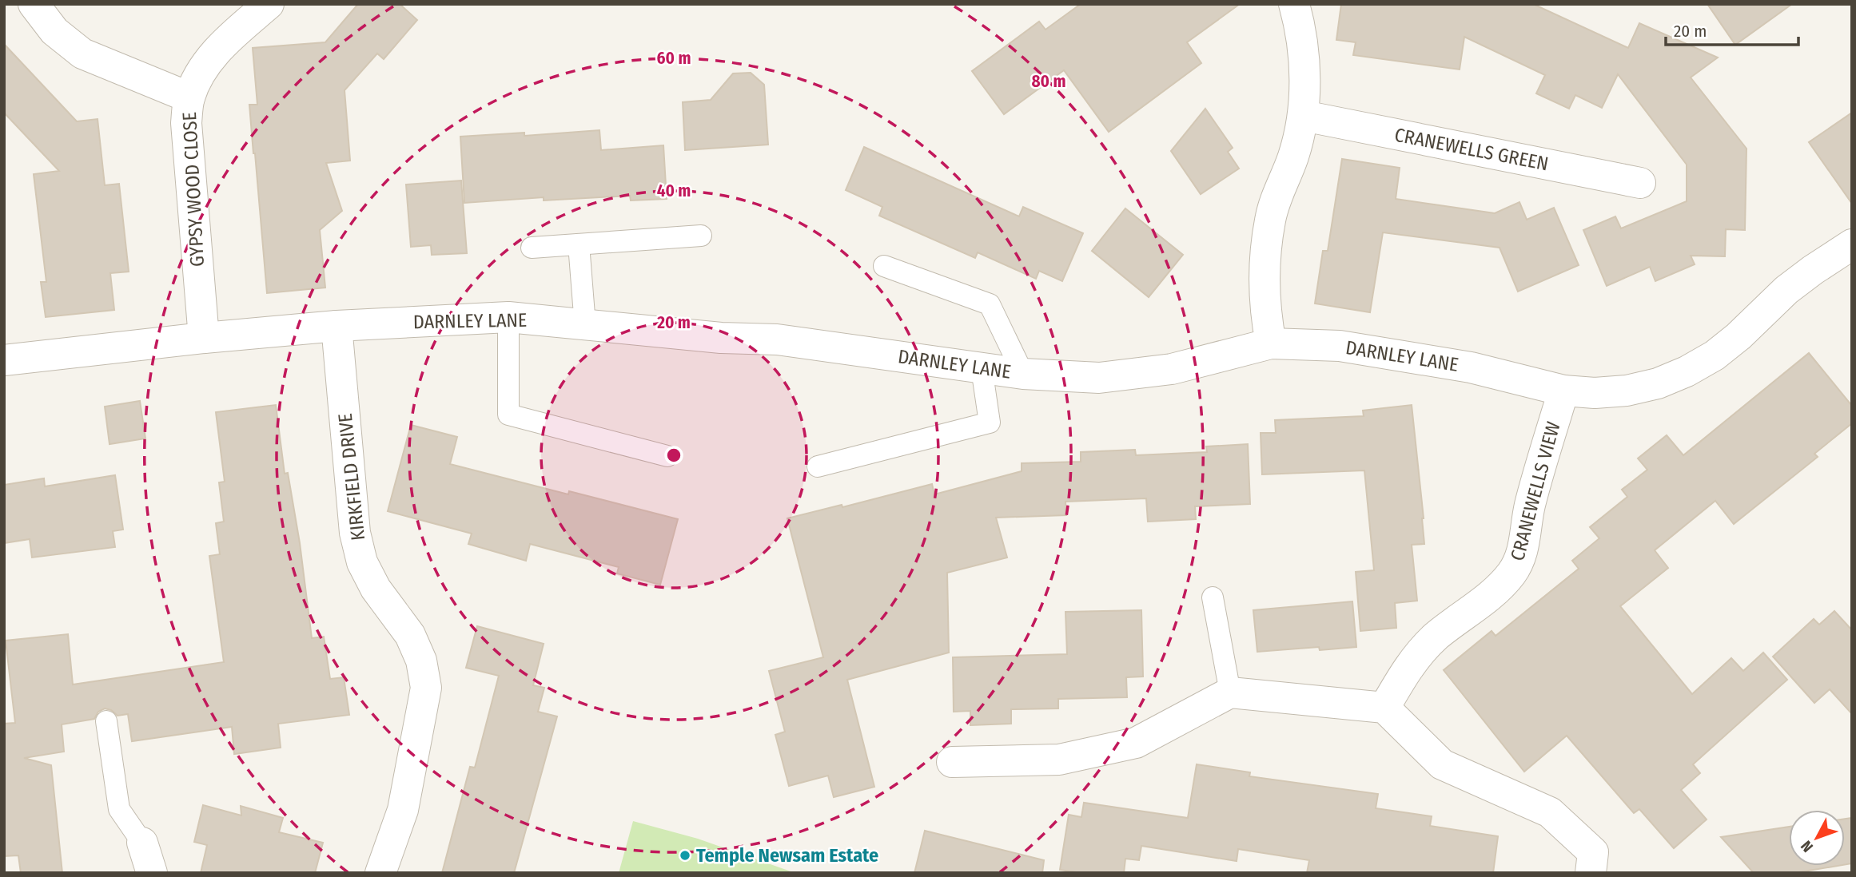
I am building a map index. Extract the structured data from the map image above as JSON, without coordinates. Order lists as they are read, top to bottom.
{
  "streets": {
    "street": [
      "CRANEWELLS GREEN",
      "GYPSY WOOD CLOSE",
      "DARNLEY LANE",
      "KIRKFIELD DRIVE",
      "CRANEWELLS VIEW"
    ]
  },
  "crossings": [
    ["GYPSY WOOD CLOSE", "DARNLEY LANE"],
    ["DARNLEY LANE", "KIRKFIELD DRIVE"],
    ["DARNLEY LANE", "CRANEWELLS VIEW"]
  ],
  "places": ["Temple Newsam Estate"],
  "scale_bar": "20 m",
  "north": "bottom left",
  "rings": [
    "60 m",
    "80 m",
    "40 m",
    "20 m"
  ]
}
